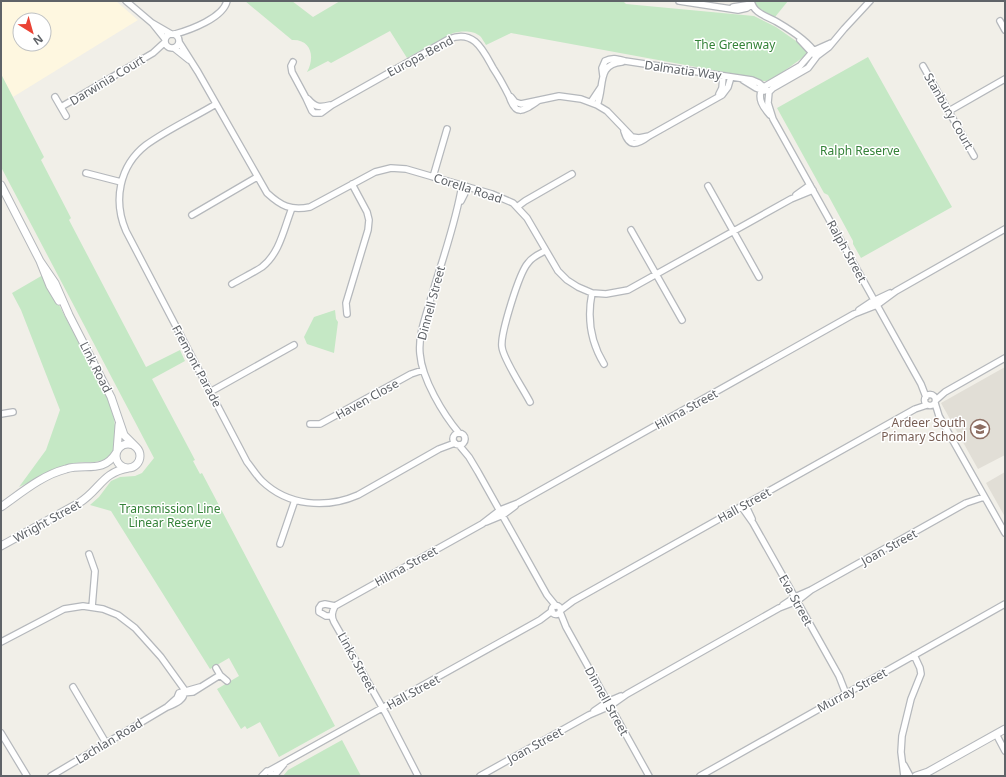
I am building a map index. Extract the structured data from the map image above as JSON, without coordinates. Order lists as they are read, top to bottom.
{
  "streets": {
    "street": [
      "Europa Bend",
      "Dalmatia Way",
      "Darwinia Court",
      "Stanbury Court",
      "Corella Road",
      "Ralph Street",
      "Dinnell Street",
      "Fremont Parade",
      "Link Road",
      "Haven Close",
      "Hilma Street",
      "Hall Street",
      "Wright Street",
      "Joan Street",
      "Eva Street",
      "Links Street",
      "Murray Street",
      "Lachlan Road"
    ]
  },
  "crossings": [
    ["Europa Bend", "Dalmatia Way"],
    ["Dalmatia Way", "Ralph Street"],
    ["Corella Road", "Ralph Street"],
    ["Corella Road", "Dinnell Street"],
    ["Ralph Street", "Hilma Street"],
    ["Ralph Street", "Hall Street"],
    ["Ralph Street", "Joan Street"],
    ["Dinnell Street", "Fremont Parade"],
    ["Dinnell Street", "Haven Close"],
    ["Dinnell Street", "Hilma Street"],
    ["Dinnell Street", "Hall Street"],
    ["Dinnell Street", "Joan Street"],
    ["Link Road", "Wright Street"],
    ["Hilma Street", "Links Street"],
    ["Hall Street", "Eva Street"],
    ["Hall Street", "Links Street"],
    ["Joan Street", "Eva Street"],
    ["Eva Street", "Murray Street"]
  ],
  "parks": ["The Greenway", "Ralph Reserve", "Transmission Line Linear Reserve"],
  "places": {
    "school or university": ["Ardeer South Primary School"]
  },
  "north": "bottom right"
}
